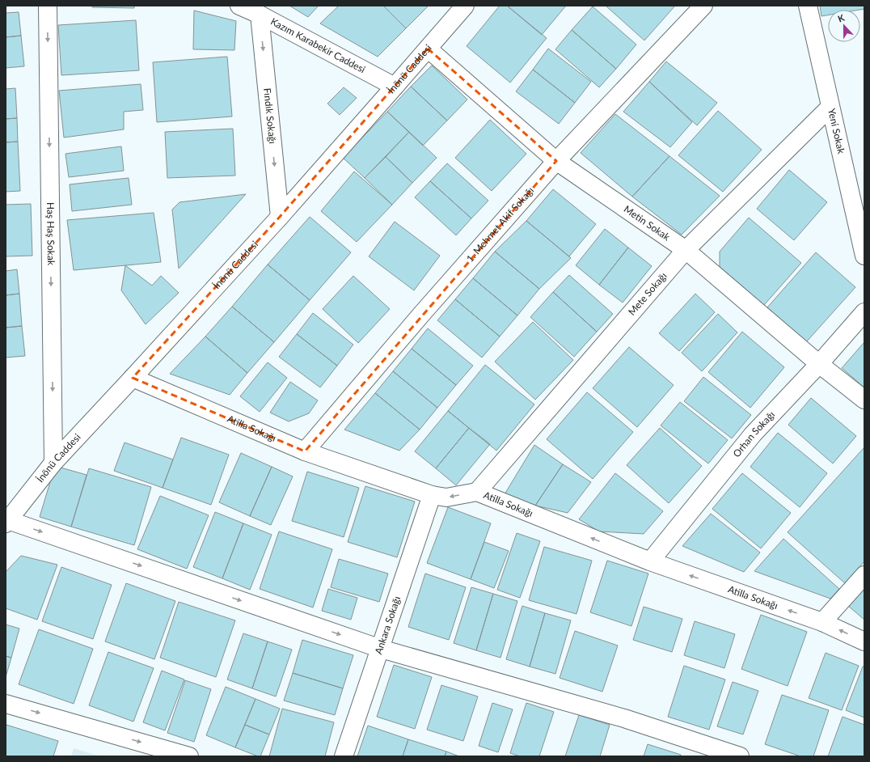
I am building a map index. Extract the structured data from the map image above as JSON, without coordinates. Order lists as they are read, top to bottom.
{
  "streets": {
    "street": [
      "Kazım Karabekir Caddesi",
      "İnönü Caddesi",
      "Fındık Sokağı",
      "Yeni Sokak",
      "Metin Sokak",
      "1. Mehmet Akif Sokağı",
      "Haş Haş Sokak",
      "Mete Sokağı",
      "Atilla Sokağı",
      "Orhan Sokağı",
      "Ankara Sokağı"
    ]
  },
  "crossings": [
    ["Kazım Karabekir Caddesi", "İnönü Caddesi"],
    ["Kazım Karabekir Caddesi", "Fındık Sokağı"],
    ["İnönü Caddesi", "Fındık Sokağı"],
    ["İnönü Caddesi", "Metin Sokak"],
    ["İnönü Caddesi", "Haş Haş Sokak"],
    ["İnönü Caddesi", "Atilla Sokağı"],
    ["Yeni Sokak", "Mete Sokağı"],
    ["Metin Sokak", "1. Mehmet Akif Sokağı"],
    ["Metin Sokak", "Mete Sokağı"],
    ["Metin Sokak", "Orhan Sokağı"],
    ["1. Mehmet Akif Sokağı", "Atilla Sokağı"],
    ["Mete Sokağı", "Atilla Sokağı"],
    ["Atilla Sokağı", "Orhan Sokağı"],
    ["Atilla Sokağı", "Ankara Sokağı"]
  ],
  "one_way": ["Fındık Sokağı", "Haş Haş Sokak"],
  "north": "top"
}
